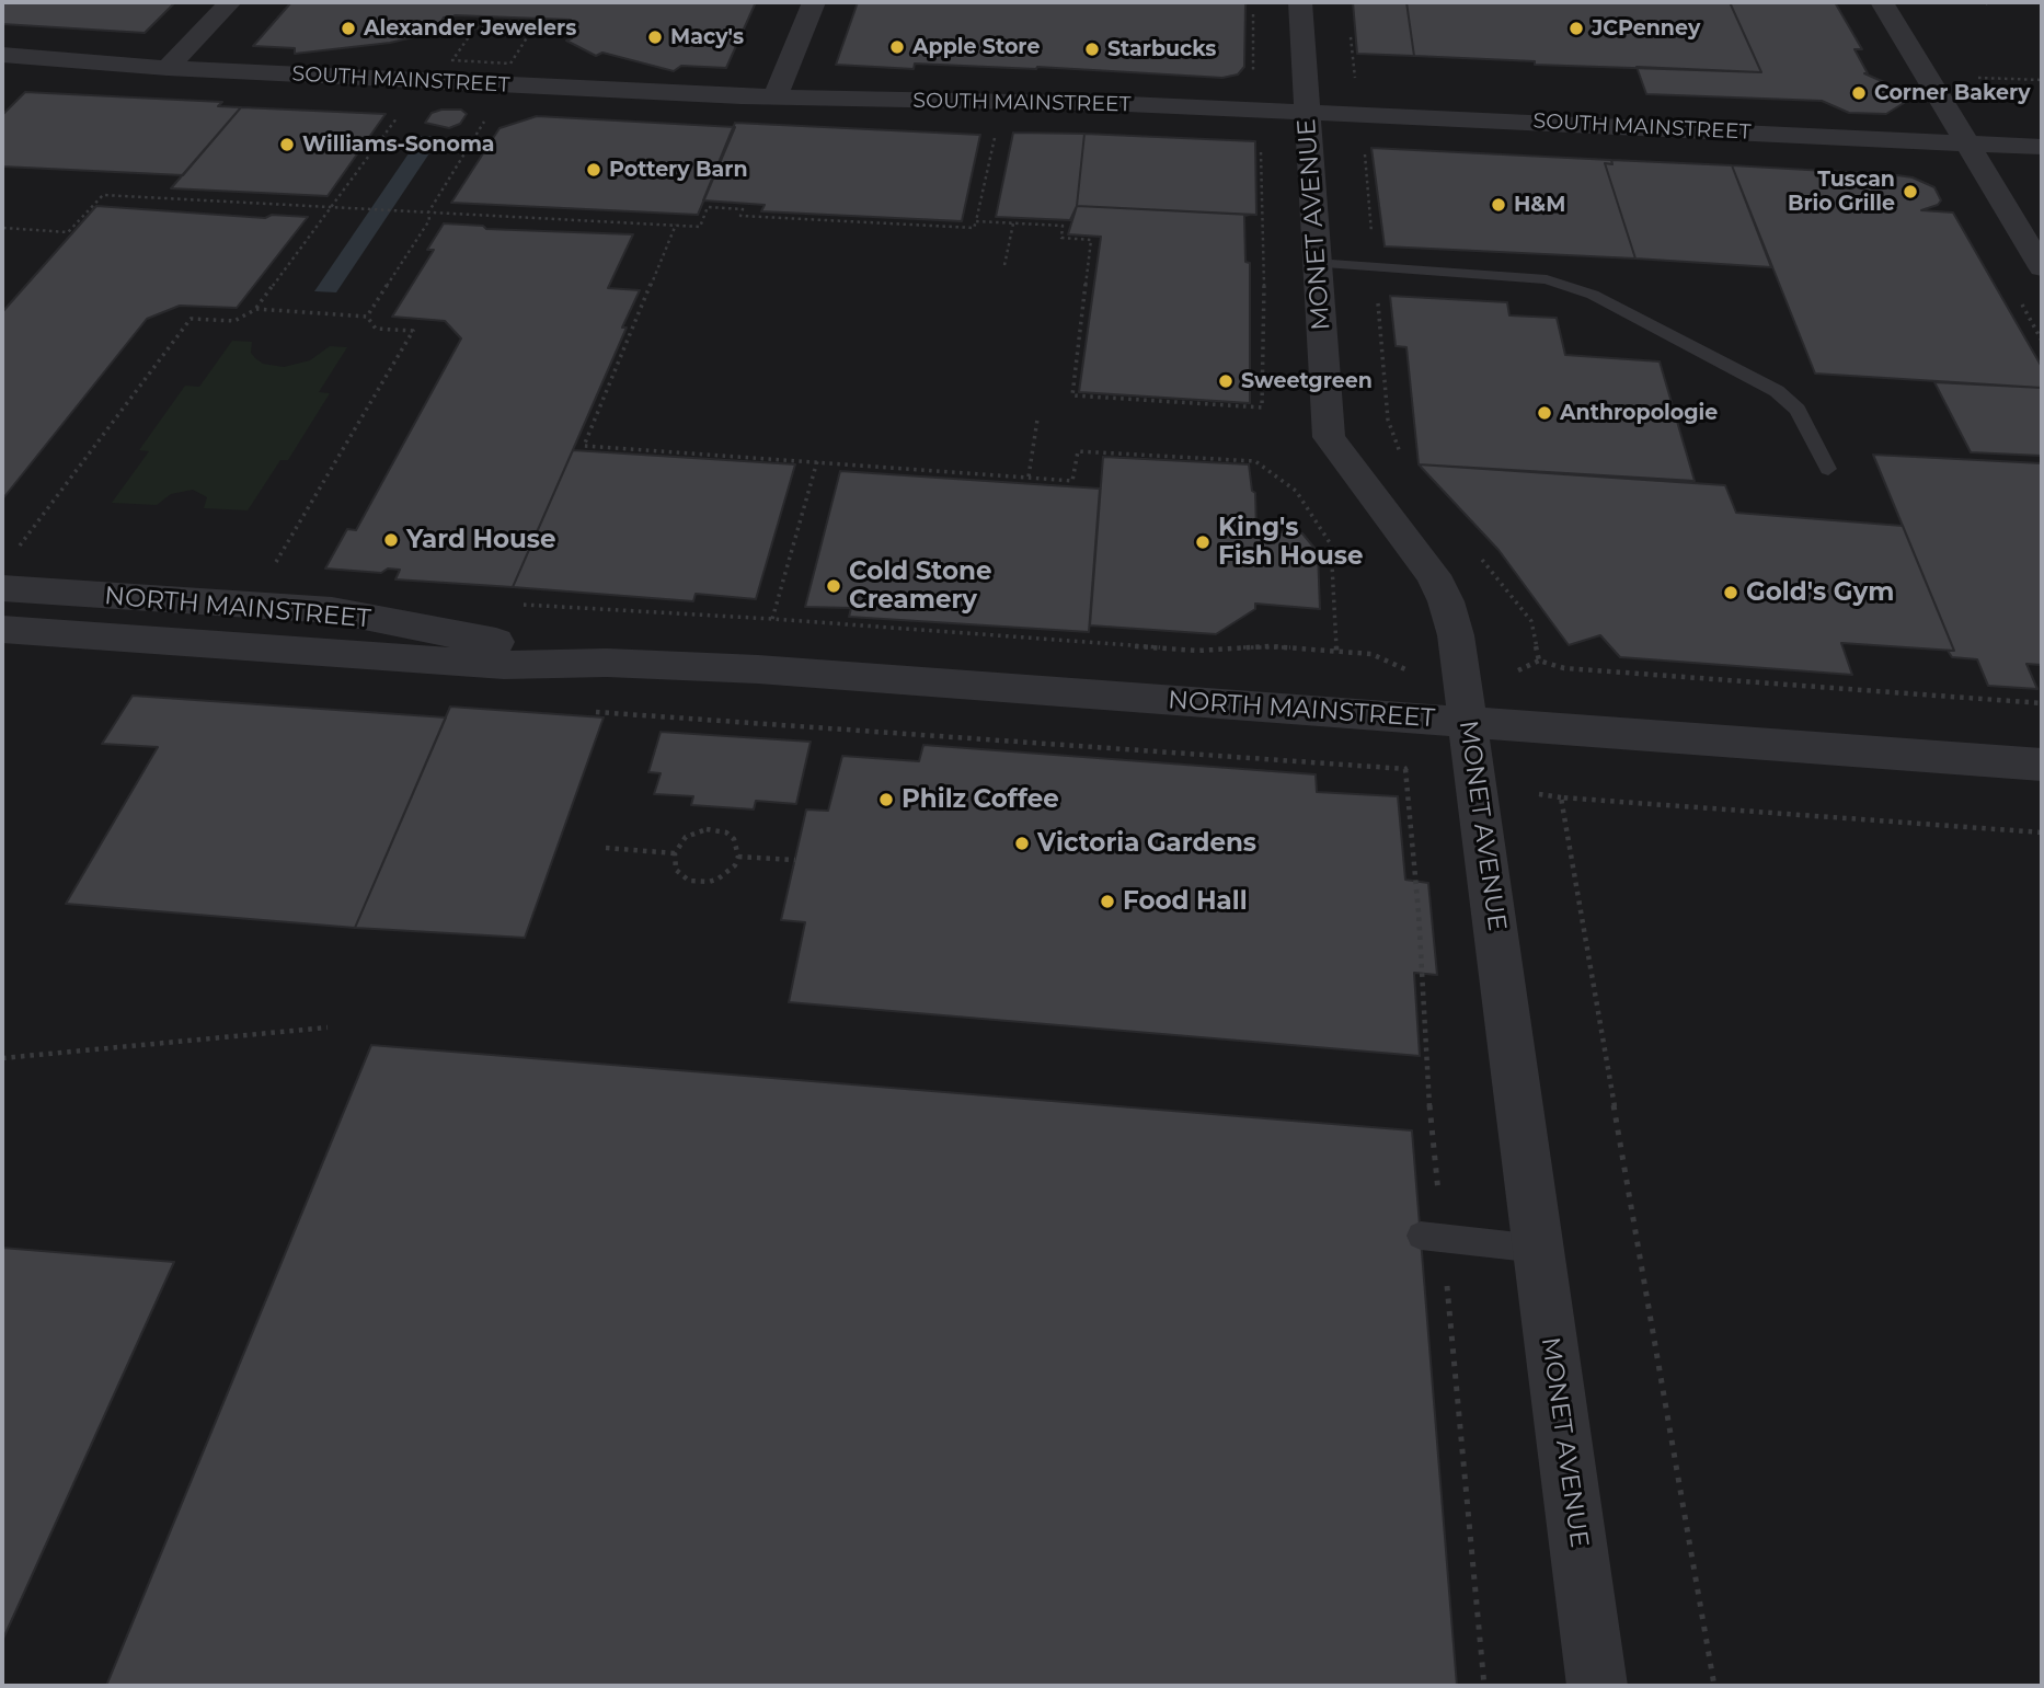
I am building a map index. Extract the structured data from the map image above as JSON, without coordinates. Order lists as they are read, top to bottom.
{
  "streets": {
    "street": ["SOUTH MAINSTREET", "MONET AVENUE", "NORTH MAINSTREET"]
  },
  "crossings": [
    ["SOUTH MAINSTREET", "MONET AVENUE"],
    ["MONET AVENUE", "NORTH MAINSTREET"]
  ],
  "places": [
    "Alexander Jewelers",
    "JCPenney",
    "Macy's",
    "Apple Store",
    "Starbucks",
    "Corner Bakery",
    "Williams-Sonoma",
    "Pottery Barn",
    "Tuscan Brio Grille",
    "H&M",
    "Sweetgreen",
    "Anthropologie",
    "Yard House",
    "King's Fish House",
    "Cold Stone Creamery",
    "Gold's Gym",
    "Philz Coffee",
    "Victoria Gardens",
    "Food Hall"
  ]
}
